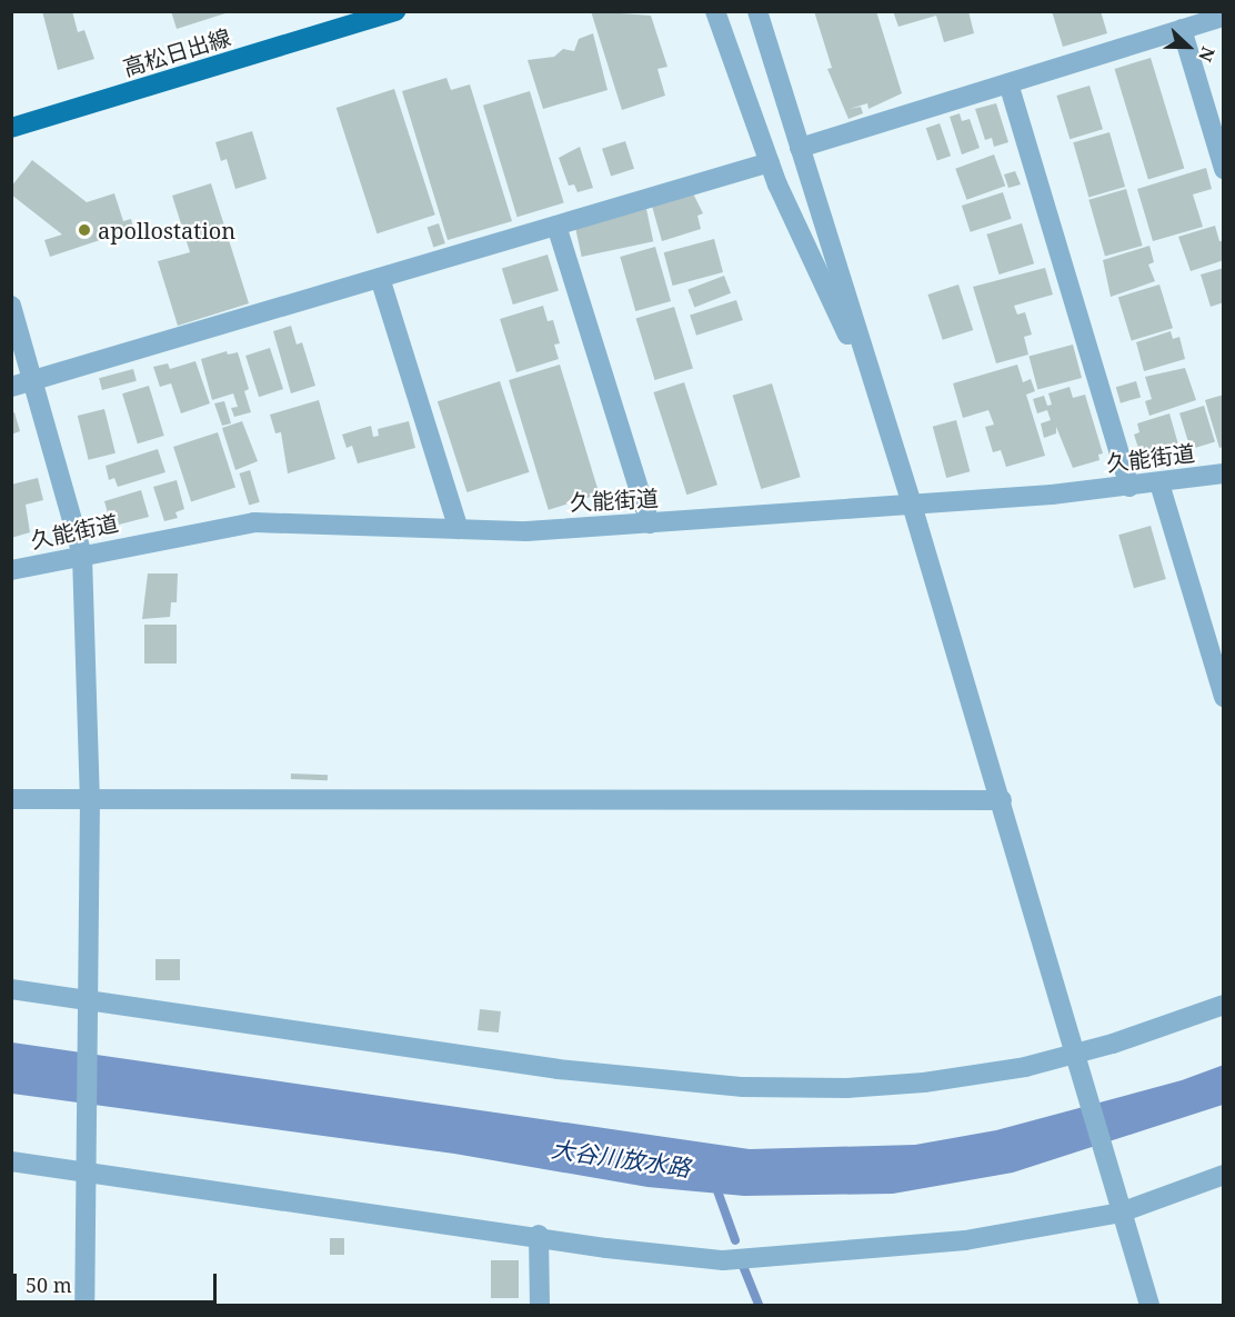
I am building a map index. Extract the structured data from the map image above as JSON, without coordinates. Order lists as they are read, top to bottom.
{
  "streets": {
    "main road": ["高松日出線"],
    "street": ["久能街道"]
  },
  "water": ["大谷川放水路"],
  "places": ["apollostation"],
  "scale_bar": "50 m",
  "north": "right"
}
